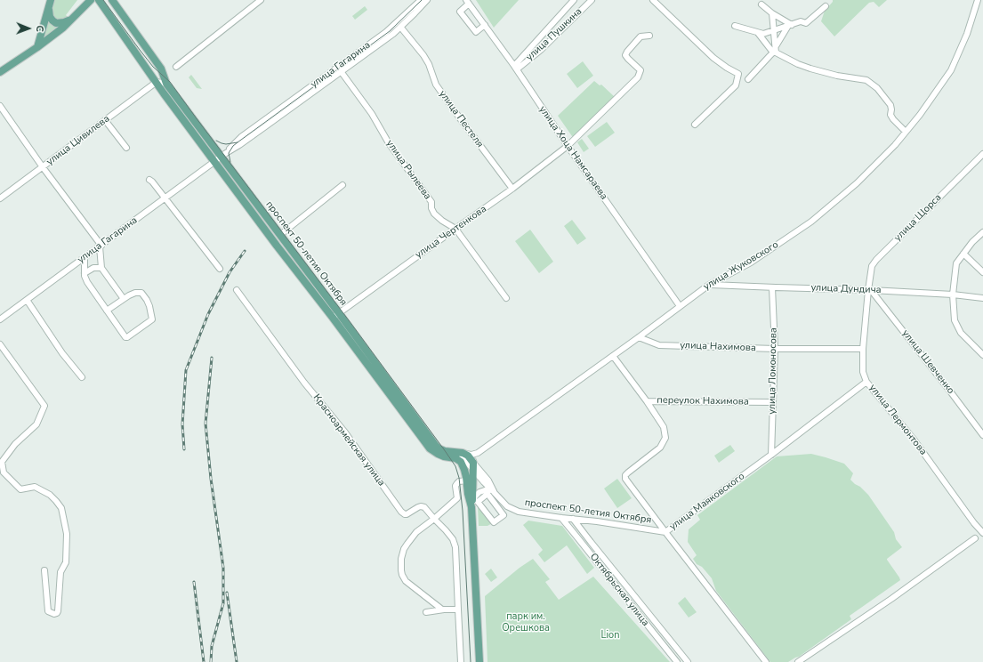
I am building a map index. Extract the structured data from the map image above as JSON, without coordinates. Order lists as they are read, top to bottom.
{
  "streets": {
    "main road": ["проспект 50-летия Октября"],
    "street": [
      "улица Пушкина",
      "улица Гагарина",
      "улица Пестеля",
      "улица Цивилева",
      "улица Хоца Намсараева",
      "улица Рылеева",
      "улица Щорса",
      "улица Чертенкова",
      "улица Жуковского",
      "улица Дундича",
      "улица Нахимова",
      "улица Шевченко",
      "улица Ломоносова",
      "переулок Нахимова",
      "улица Лермонтова",
      "Красноармейская улица",
      "улица Маяковского",
      "Октябрьская улица"
    ]
  },
  "crossings": [
    ["улица Пушкина", "улица Хоца Намсараева"],
    ["улица Гагарина", "улица Пестеля"],
    ["улица Гагарина", "улица Рылеева"],
    ["улица Гагарина", "проспект 50-летия Октября"],
    ["улица Пестеля", "улица Чертенкова"],
    ["улица Цивилева", "проспект 50-летия Октября"],
    ["улица Хоца Намсараева", "улица Чертенкова"],
    ["улица Хоца Намсараева", "улица Жуковского"],
    ["улица Рылеева", "улица Чертенкова"],
    ["улица Щорса", "улица Дундича"],
    ["улица Щорса", "улица Шевченко"],
    ["улица Щорса", "улица Лермонтова"],
    ["улица Чертенкова", "проспект 50-летия Октября"],
    ["проспект 50-летия Октября", "улица Маяковского"],
    ["проспект 50-летия Октября", "Октябрьская улица"],
    ["улица Жуковского", "улица Дундича"],
    ["улица Жуковского", "улица Нахимова"],
    ["улица Жуковского", "переулок Нахимова"],
    ["улица Дундича", "улица Шевченко"],
    ["улица Дундича", "улица Ломоносова"],
    ["улица Дундича", "улица Лермонтова"],
    ["улица Нахимова", "улица Ломоносова"],
    ["улица Нахимова", "улица Лермонтова"],
    ["улица Шевченко", "улица Лермонтова"],
    ["улица Ломоносова", "переулок Нахимова"],
    ["улица Ломоносова", "улица Маяковского"],
    ["переулок Нахимова", "улица Маяковского"],
    ["улица Лермонтова", "улица Маяковского"]
  ],
  "parks": ["парк им. Орешкова", "Lion"],
  "north": "right"
}
